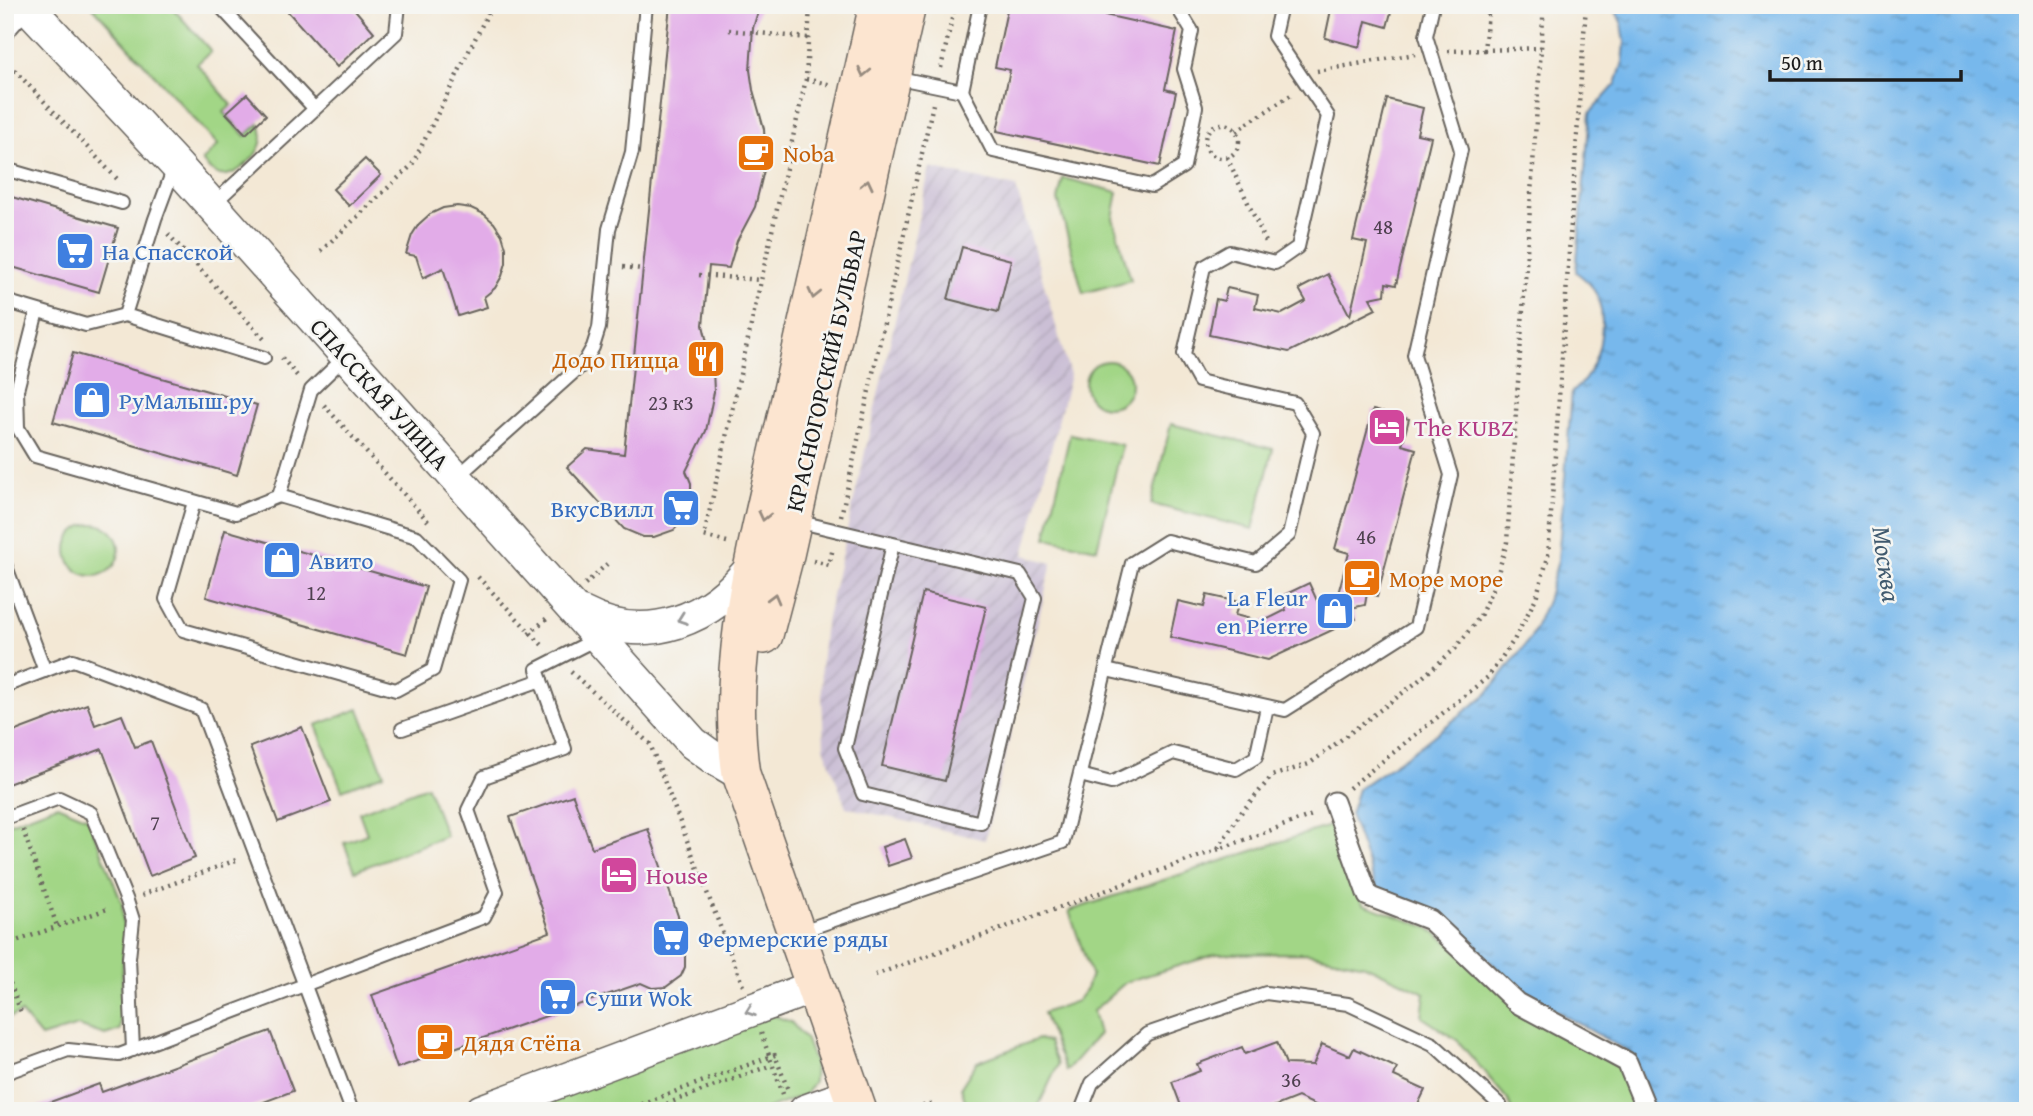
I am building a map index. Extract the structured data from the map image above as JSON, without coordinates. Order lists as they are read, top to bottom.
{
  "streets": {
    "main road": ["КРАСНОГОРСКИЙ БУЛЬВАР"],
    "street": ["СПАССКАЯ УЛИЦА"]
  },
  "crossings": [
    ["КРАСНОГОРСКИЙ БУЛЬВАР", "СПАССКАЯ УЛИЦА"]
  ],
  "water": ["Москва"],
  "places": {
    "cafe": ["Noba", "Море море", "Дядя Стёпа"],
    "supermarket": [
      "На Спасской",
      "ВкусВилл",
      "Фермерские ряды",
      "Суши Wok"
    ],
    "restaurant": ["Додо Пицца"],
    "shop": ["РуМалыш.ру", "Авито", "La Fleur en Pierre"],
    "hotel": ["The KUBZ", "House"]
  },
  "house_numbers": [
    "48",
    "23 к3",
    "46",
    "12",
    "7",
    "36"
  ],
  "scale_bar": "50 m"
}
